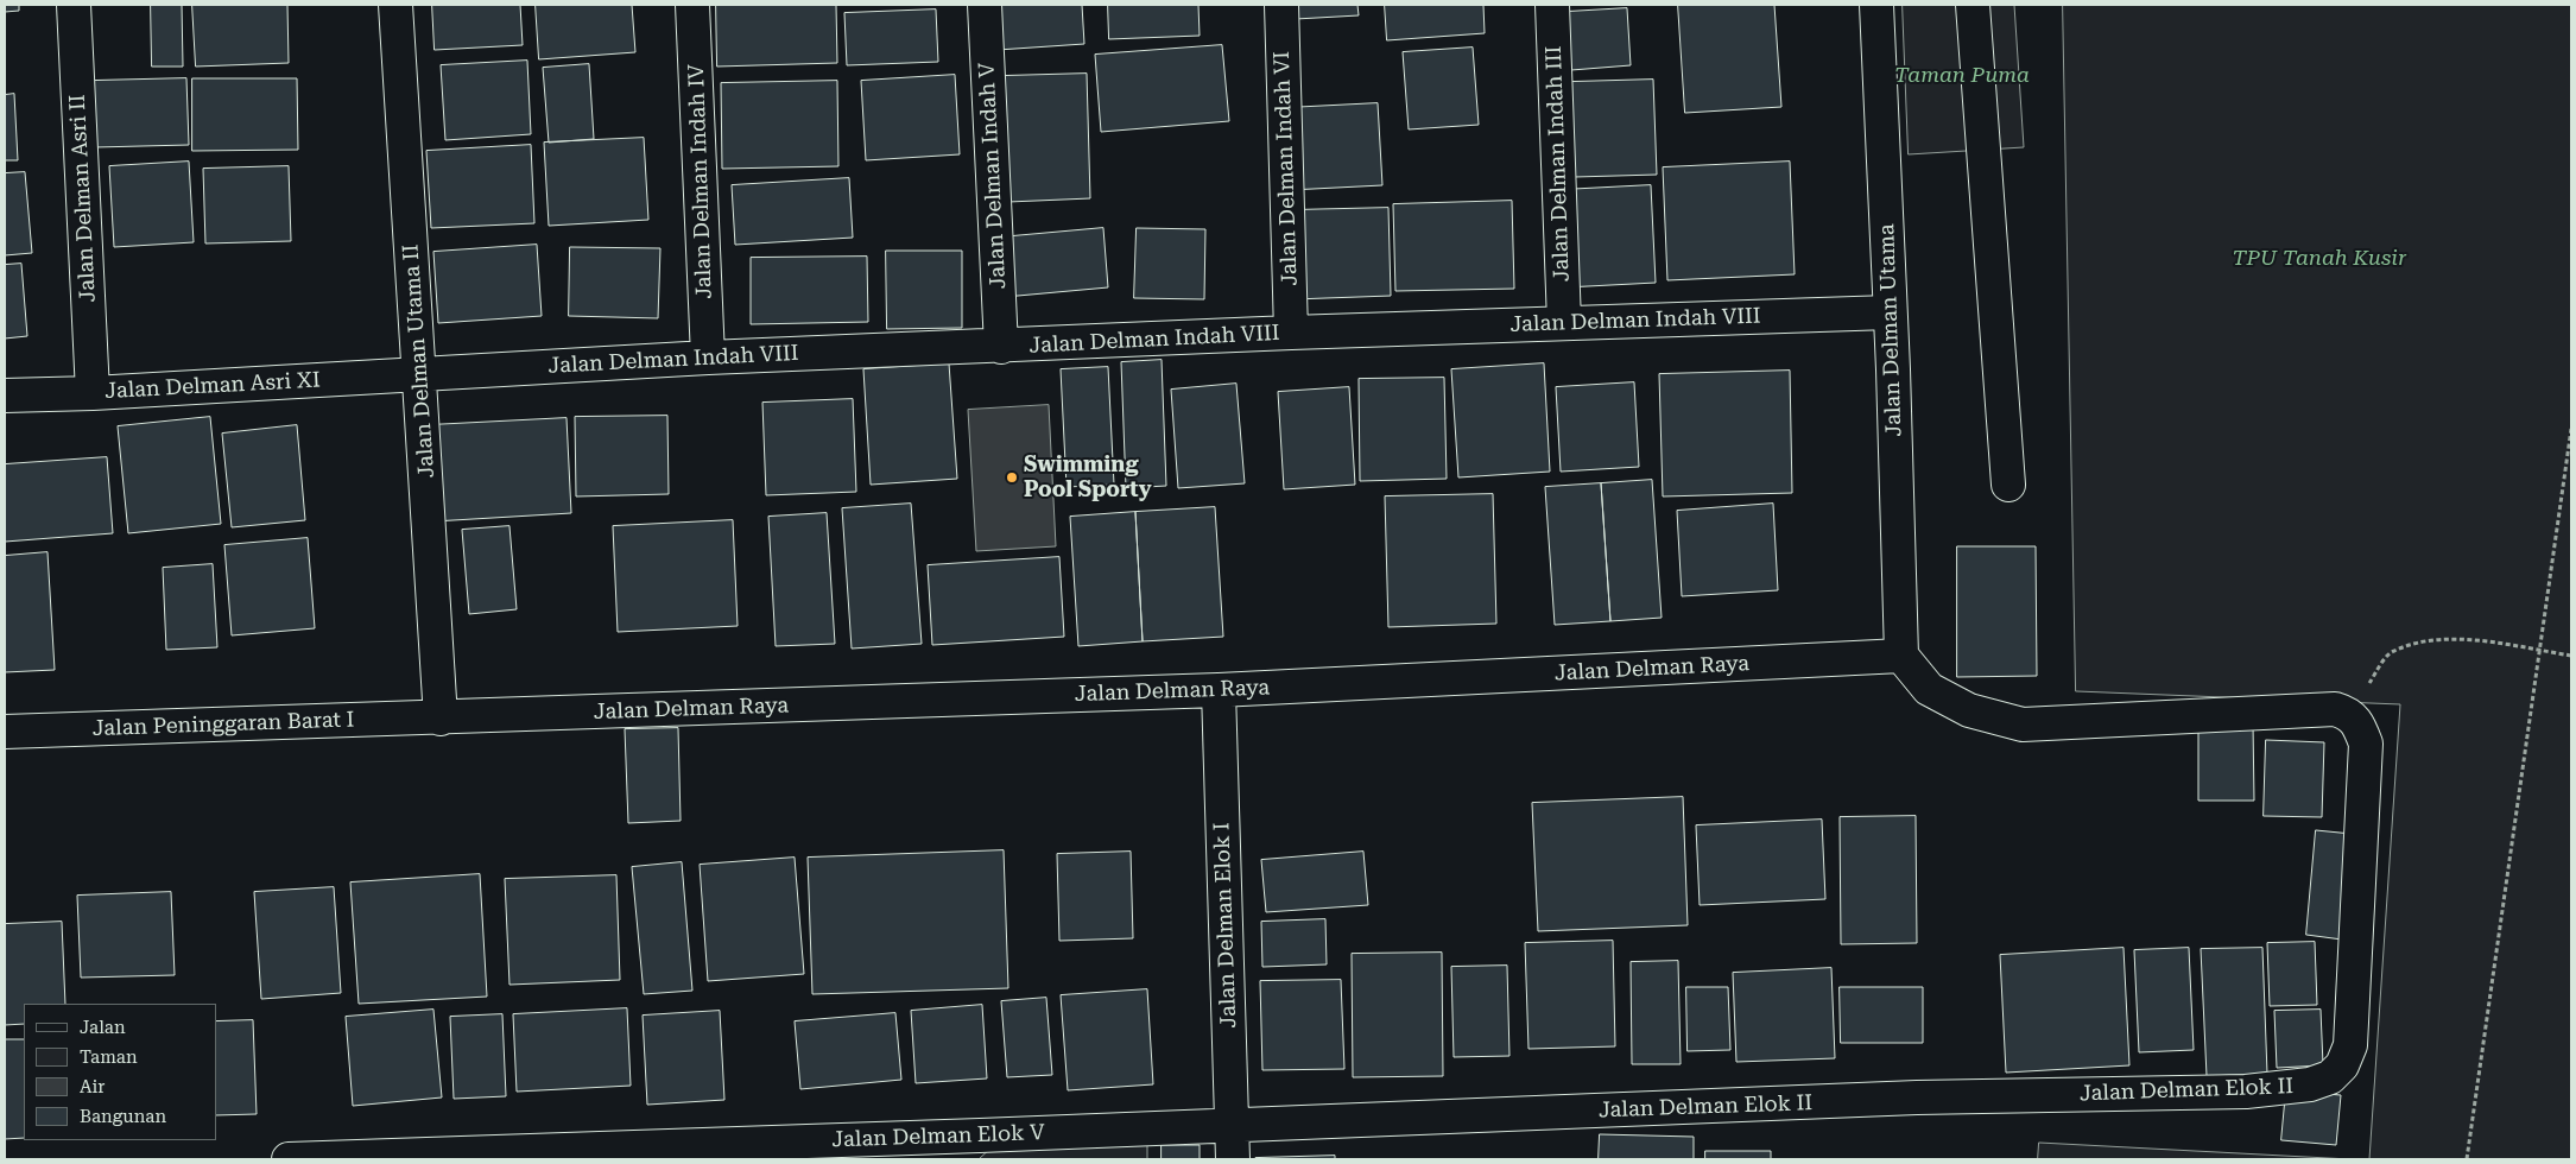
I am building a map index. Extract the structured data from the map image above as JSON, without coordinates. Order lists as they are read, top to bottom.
{
  "streets": {
    "street": [
      "Jalan Delman Indah III",
      "Jalan Delman Indah VI",
      "Jalan Delman Indah V",
      "Jalan Delman Indah IV",
      "Jalan Delman Asri II",
      "Jalan Delman Indah VIII",
      "Jalan Delman Utama",
      "Jalan Delman Utama II",
      "Jalan Delman Asri XI",
      "Jalan Delman Raya",
      "Jalan Peninggaran Barat I",
      "Jalan Delman Elok I",
      "Jalan Delman Elok II",
      "Jalan Delman Elok V"
    ]
  },
  "crossings": [
    ["Jalan Delman Indah III", "Jalan Delman Indah VIII"],
    ["Jalan Delman Indah VI", "Jalan Delman Indah VIII"],
    ["Jalan Delman Indah V", "Jalan Delman Indah VIII"],
    ["Jalan Delman Indah IV", "Jalan Delman Indah VIII"],
    ["Jalan Delman Asri II", "Jalan Delman Asri XI"],
    ["Jalan Delman Indah VIII", "Jalan Delman Utama"],
    ["Jalan Delman Indah VIII", "Jalan Delman Utama II"],
    ["Jalan Delman Indah VIII", "Jalan Delman Asri XI"],
    ["Jalan Delman Utama", "Jalan Delman Raya"],
    ["Jalan Delman Utama II", "Jalan Delman Asri XI"],
    ["Jalan Delman Utama II", "Jalan Delman Raya"],
    ["Jalan Delman Utama II", "Jalan Peninggaran Barat I"],
    ["Jalan Delman Raya", "Jalan Peninggaran Barat I"],
    ["Jalan Delman Raya", "Jalan Delman Elok I"],
    ["Jalan Delman Elok I", "Jalan Delman Elok II"],
    ["Jalan Delman Elok I", "Jalan Delman Elok V"],
    ["Jalan Delman Elok II", "Jalan Delman Elok V"]
  ],
  "parks": ["Taman Puma", "TPU Tanah Kusir"],
  "places": ["Swimming Pool Sporty"],
  "legend": [
    "Jalan",
    "Taman",
    "Air",
    "Bangunan"
  ]
}
